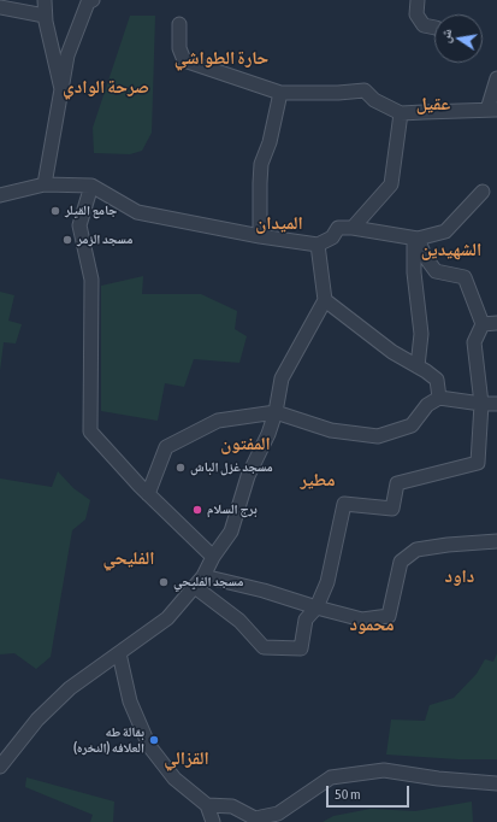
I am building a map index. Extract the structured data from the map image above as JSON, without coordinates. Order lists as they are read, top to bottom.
{
  "districts": [
    "حارة الطواشي",
    "صرحة الوادي",
    "عقيل",
    "الميدان",
    "الشهيدين",
    "المفتون",
    "مطير",
    "الفليحي",
    "داود",
    "محمود",
    "القزالي"
  ],
  "places": [
    "جامع القيلر",
    "مسجد الزمر",
    "مسجد غزل الباش",
    "برج السلام",
    "مسجد الفليحي",
    "بقالة طه العلافه (النخره)"
  ],
  "scale_bar": "50 m",
  "north": "left"
}
